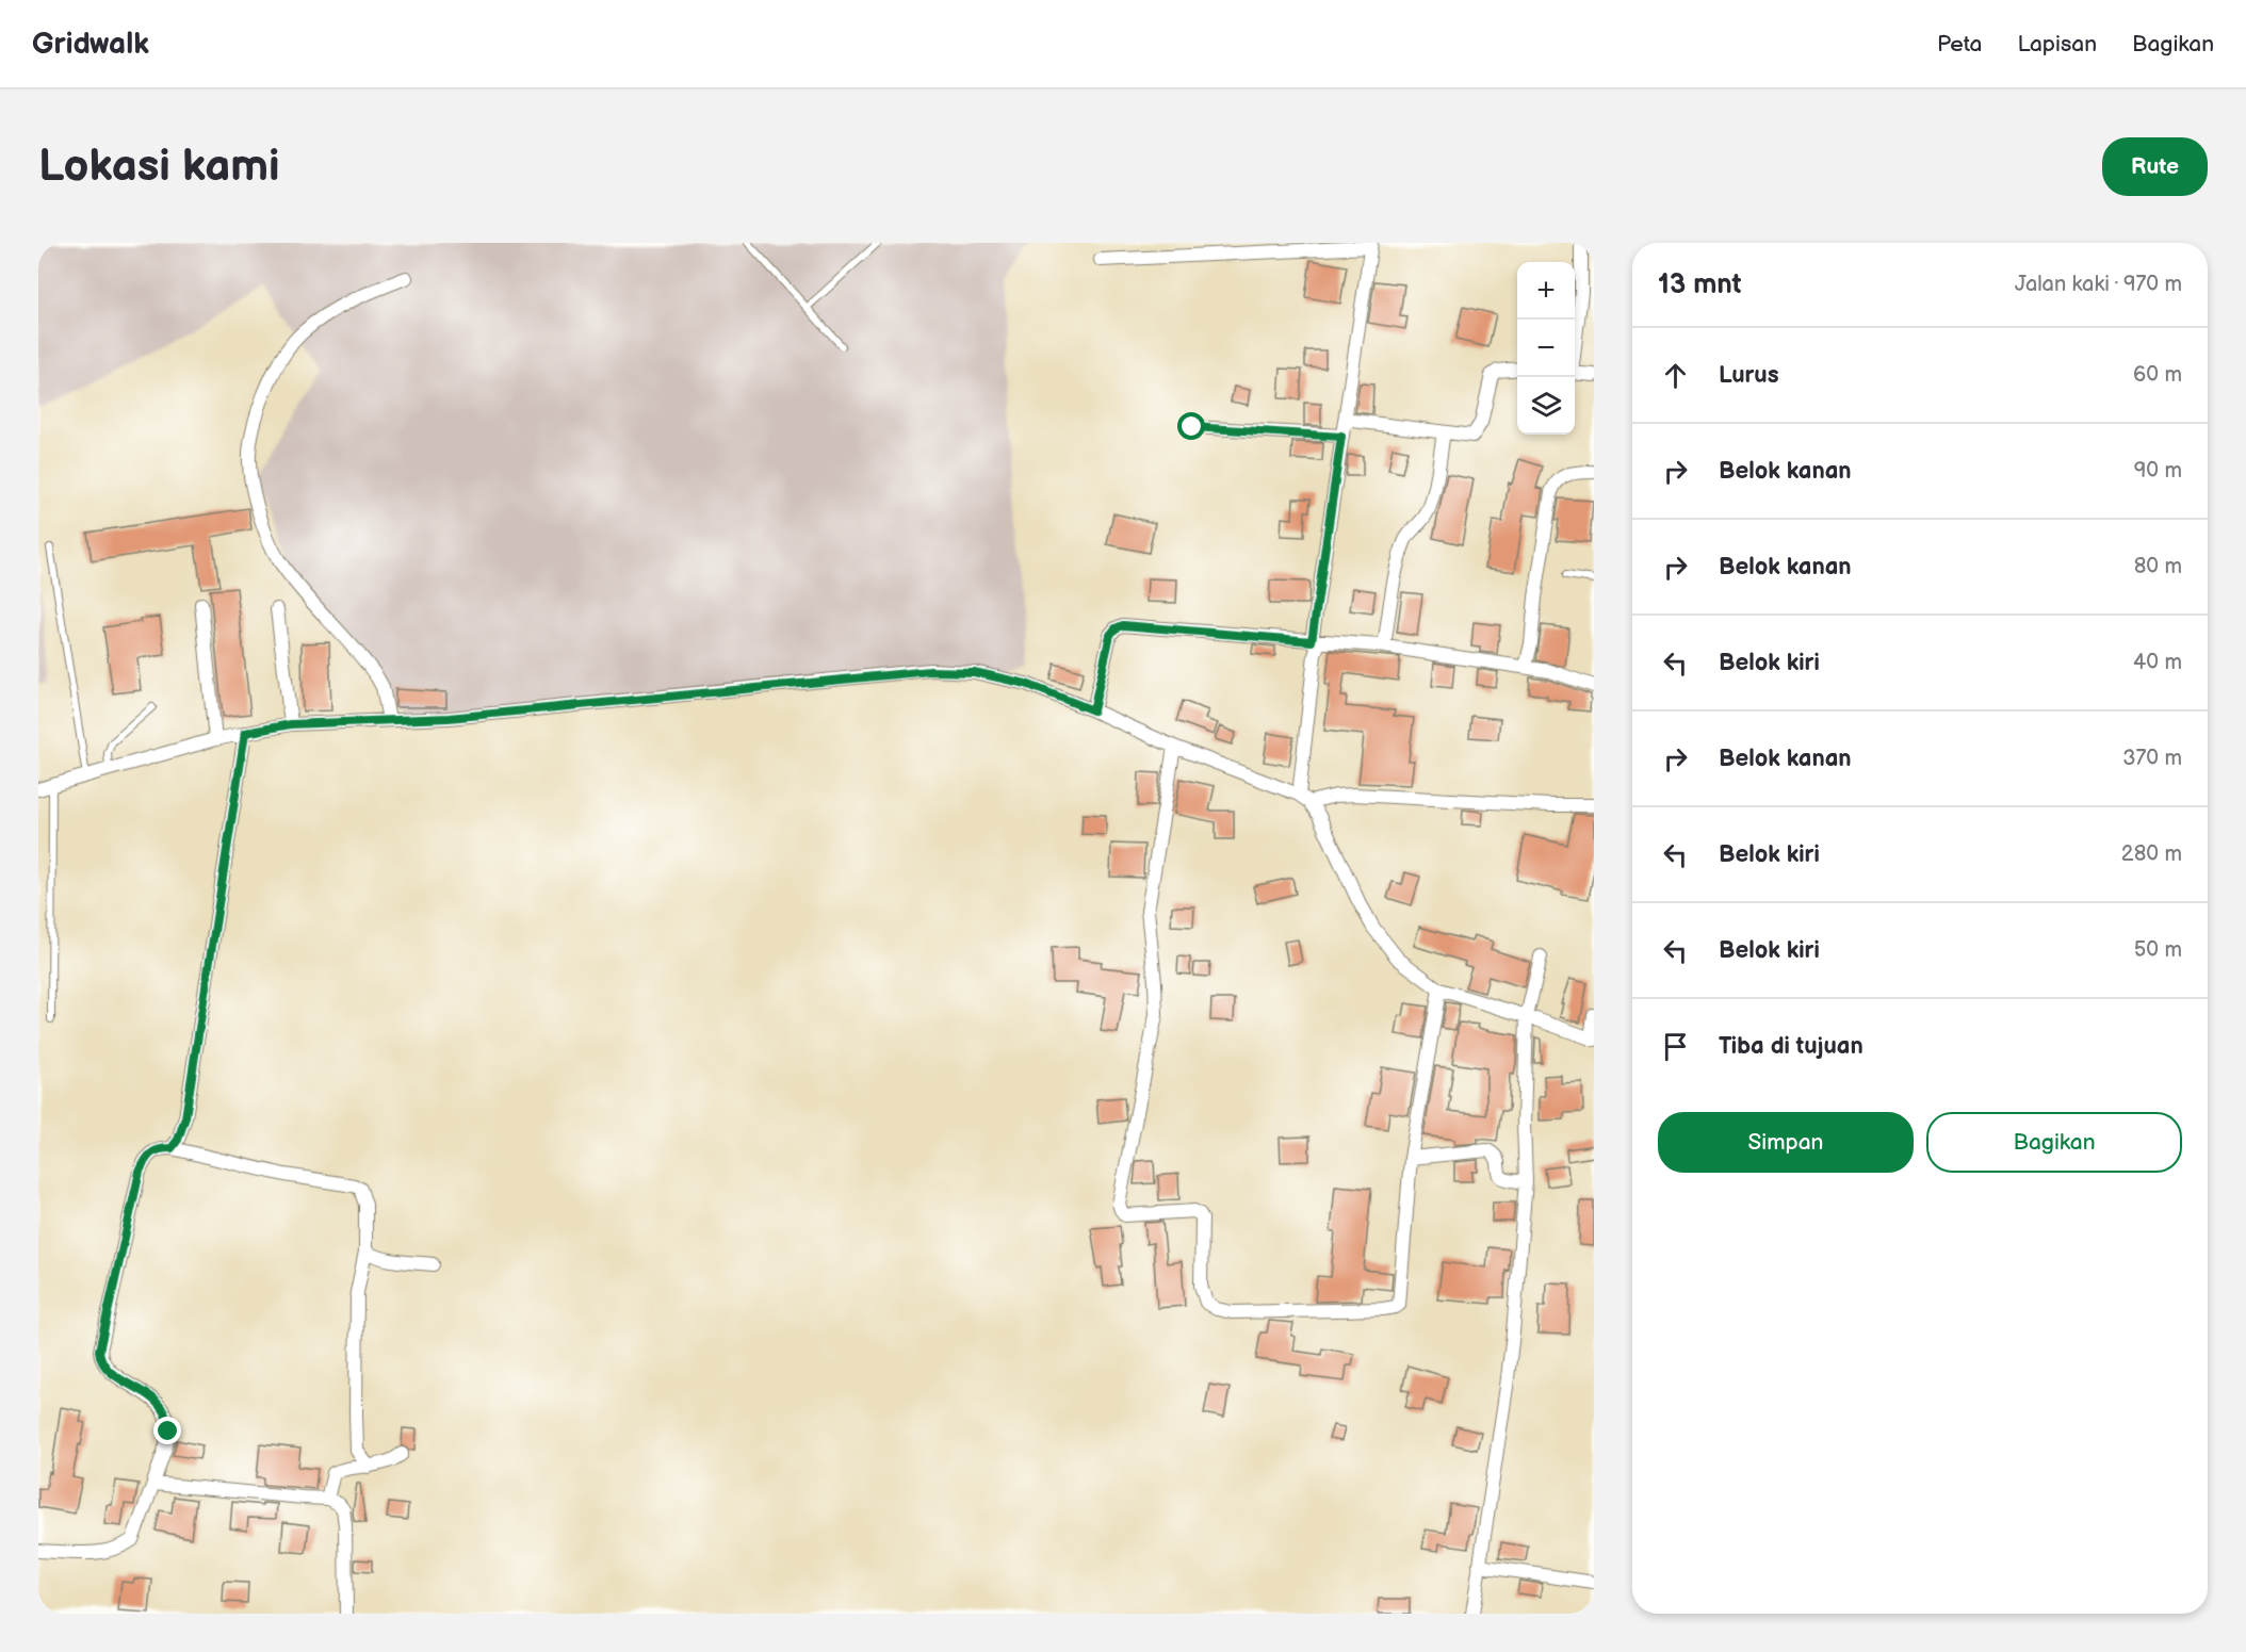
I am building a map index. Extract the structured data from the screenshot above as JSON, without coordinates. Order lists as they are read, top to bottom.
{
  "page": {
    "header": "Gridwalk",
    "nav": ["Peta", "Lapisan", "Bagikan"],
    "buttons": [
      "Rute",
      ["Simpan", "Bagikan"]
    ],
    "title": "Lokasi kami",
    "heading": ["13 mnt", "Jalan kaki · 970 m"],
    "map_buttons": ["+", "−"],
    "list": [
      ["Lurus", "60 m"],
      ["Belok kanan", "90 m"],
      ["Belok kanan", "80 m"],
      ["Belok kiri", "40 m"],
      ["Belok kanan", "370 m"],
      ["Belok kiri", "280 m"],
      ["Belok kiri", "50 m"],
      "Tiba di tujuan"
    ]
  }
}
